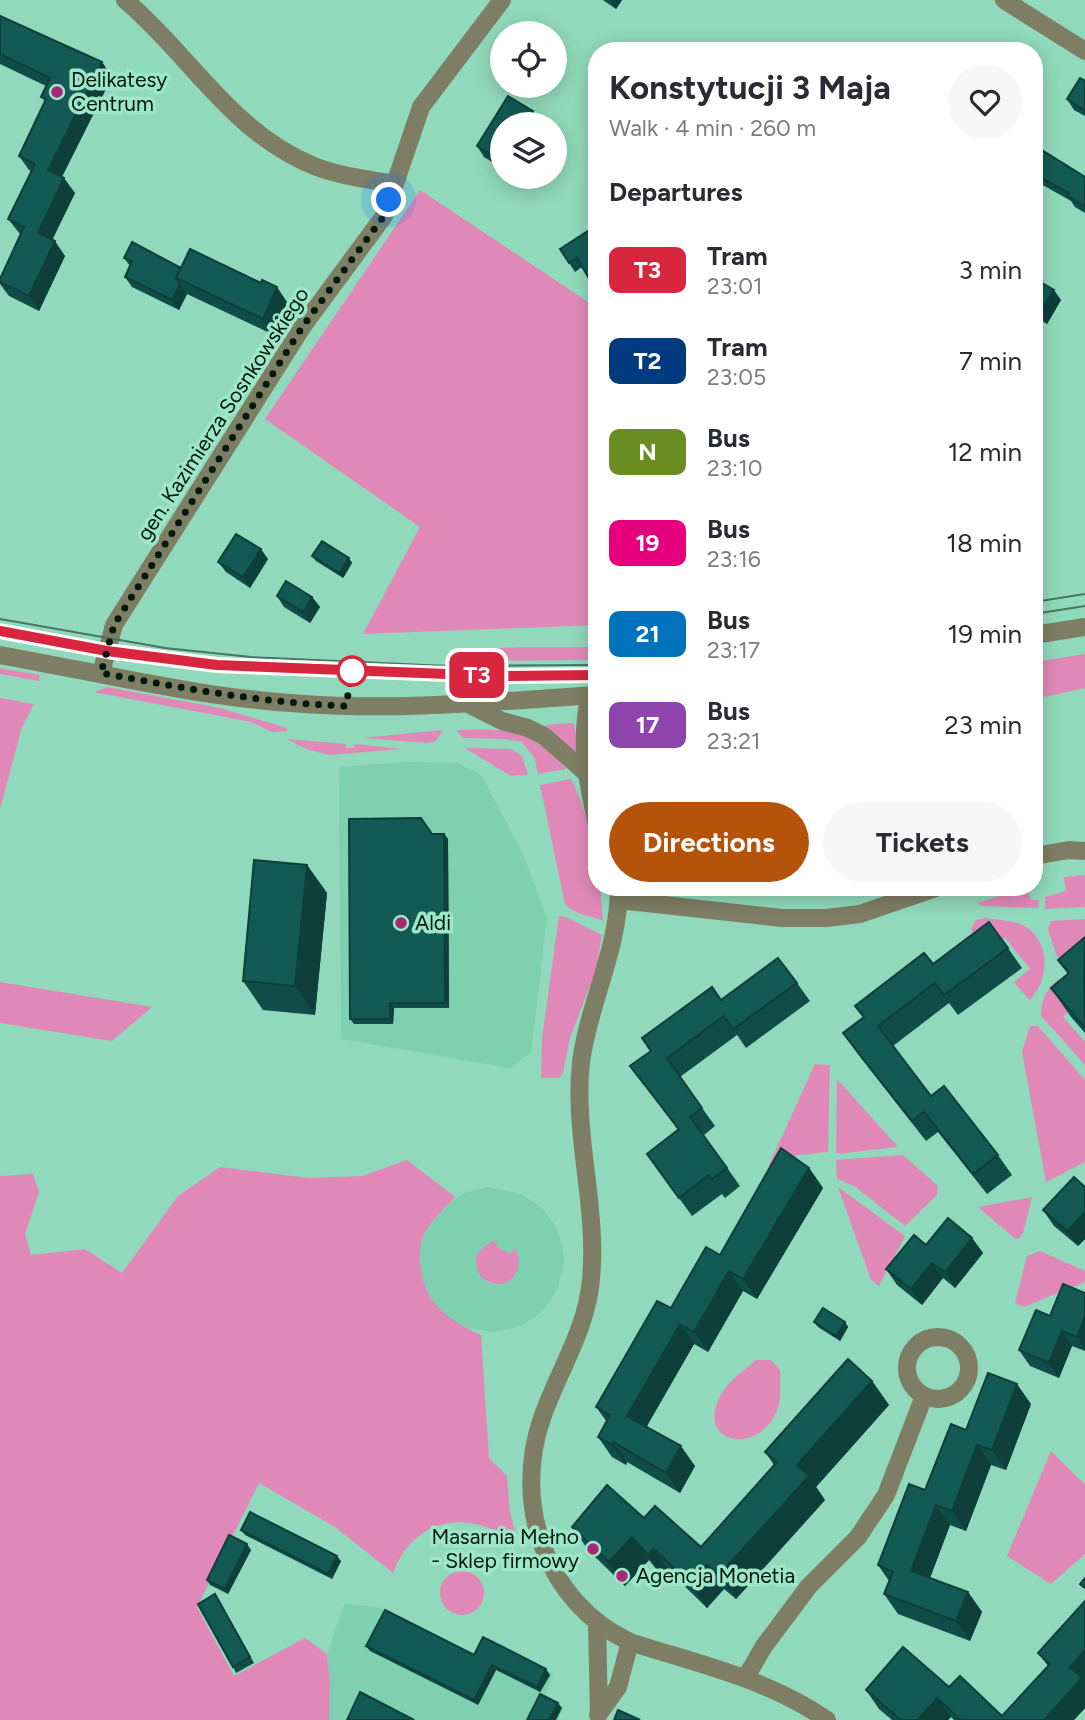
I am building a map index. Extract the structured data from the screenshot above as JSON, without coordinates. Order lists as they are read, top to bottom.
{
  "streets": {
    "street": ["gen. Kazimierza Sosnkowskiego"]
  },
  "places": [
    "Delikatesy Centrum",
    "Aldi",
    "Masarnia Mełno - Sklep firmowy",
    "Agencja Monetia"
  ],
  "lines": ["tram line T3"],
  "page": {
    "on_map": "T3",
    "heading": [
      ["Konstytucji 3 Maja", "Walk · 4 min · 260 m"],
      "Departures"
    ],
    "list": [
      {
        "mark": "T3",
        "name": "Tram",
        "note": "23:01",
        "value": "3 min"
      },
      {
        "mark": "T2",
        "name": "Tram",
        "note": "23:05",
        "value": "7 min"
      },
      {
        "mark": "N",
        "name": "Bus",
        "note": "23:10",
        "value": "12 min"
      },
      {
        "mark": "19",
        "name": "Bus",
        "note": "23:16",
        "value": "18 min"
      },
      {
        "mark": "21",
        "name": "Bus",
        "note": "23:17",
        "value": "19 min"
      },
      {
        "mark": "17",
        "name": "Bus",
        "note": "23:21",
        "value": "23 min"
      }
    ],
    "buttons": ["Directions", "Tickets"]
  }
}
